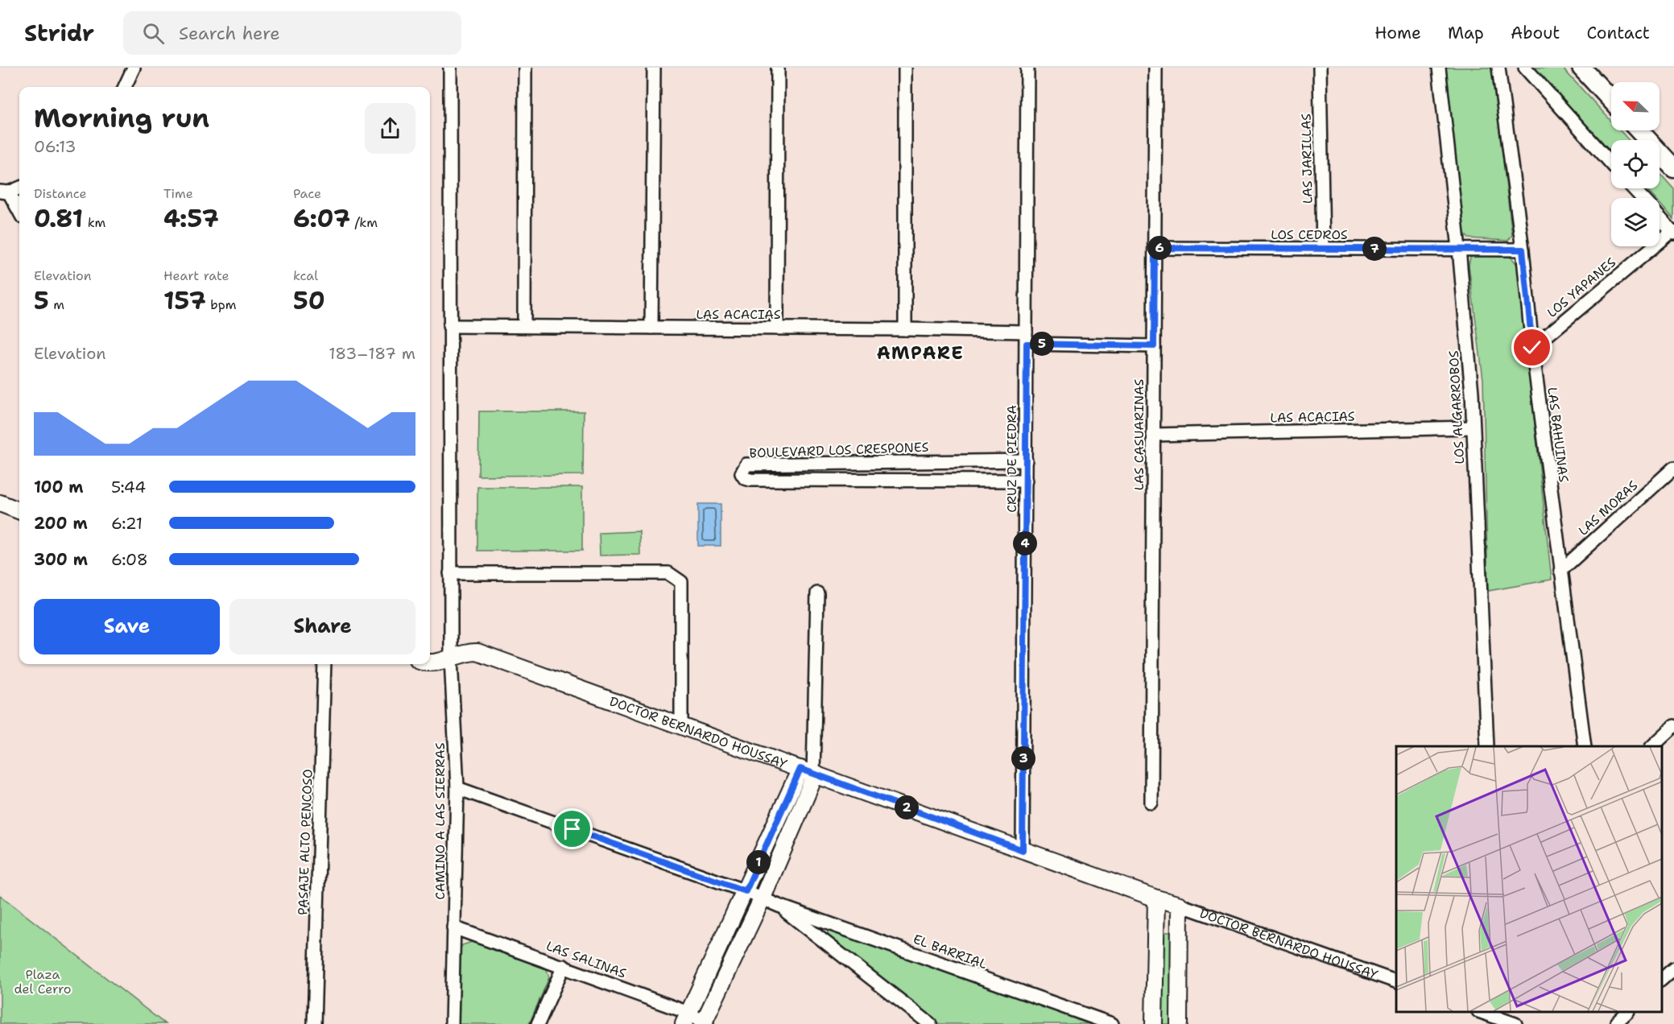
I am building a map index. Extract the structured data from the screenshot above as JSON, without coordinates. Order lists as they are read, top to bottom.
{
  "streets": {
    "street": [
      "LAS JARILLAS",
      "LOS CEDROS",
      "LOS YAPANES",
      "LAS ACACIAS",
      "LOS ALGARROBOS",
      "LAS CASUARINAS",
      "LAS BAHUINAS",
      "BOULEVARD LOS CRESPONES",
      "CRUZ DE PIEDRA",
      "LAS MORAS",
      "DOCTOR BERNARDO HOUSSAY",
      "CAMINO A LAS SIERRAS",
      "PASAJE ALTO PENCOSO",
      "EL BARRIAL",
      "LAS SALINAS"
    ]
  },
  "crossings": [
    ["LAS JARILLAS", "LOS CEDROS"],
    ["LOS CEDROS", "LOS ALGARROBOS"],
    ["LOS CEDROS", "LAS CASUARINAS"],
    ["LOS CEDROS", "LAS BAHUINAS"],
    ["LOS YAPANES", "LAS BAHUINAS"],
    ["LAS ACACIAS", "LOS ALGARROBOS"],
    ["LAS ACACIAS", "LAS CASUARINAS"],
    ["LAS ACACIAS", "CRUZ DE PIEDRA"],
    ["LAS ACACIAS", "CAMINO A LAS SIERRAS"],
    ["LAS BAHUINAS", "LAS MORAS"],
    ["BOULEVARD LOS CRESPONES", "CRUZ DE PIEDRA"],
    ["CRUZ DE PIEDRA", "DOCTOR BERNARDO HOUSSAY"],
    ["DOCTOR BERNARDO HOUSSAY", "CAMINO A LAS SIERRAS"],
    ["CAMINO A LAS SIERRAS", "EL BARRIAL"],
    ["CAMINO A LAS SIERRAS", "LAS SALINAS"]
  ],
  "districts": ["AMPARE"],
  "parks": ["Plaza del Cerro"],
  "north": "top left",
  "page": {
    "header": "Stridr",
    "search": "Search here",
    "nav": [
      "Home",
      "Map",
      "About",
      "Contact"
    ],
    "heading": ["Morning run", "06:13"],
    "stats": [
      ["Distance", "0.81 km"],
      ["Time", "4:57"],
      ["Pace", "6:07 /km"],
      ["Elevation", "5 m"],
      ["Heart rate", "157 bpm"],
      ["kcal", "50"]
    ],
    "pins": [
      "6",
      "7",
      "5",
      "4",
      "3",
      "2",
      "1"
    ],
    "chart": ["Elevation", "183–187 m"],
    "list": [
      {
        "name": "100 m",
        "note": "5:44"
      },
      {
        "name": "200 m",
        "note": "6:21"
      },
      {
        "name": "300 m",
        "note": "6:08"
      }
    ],
    "buttons": ["Save", "Share"]
  }
}
